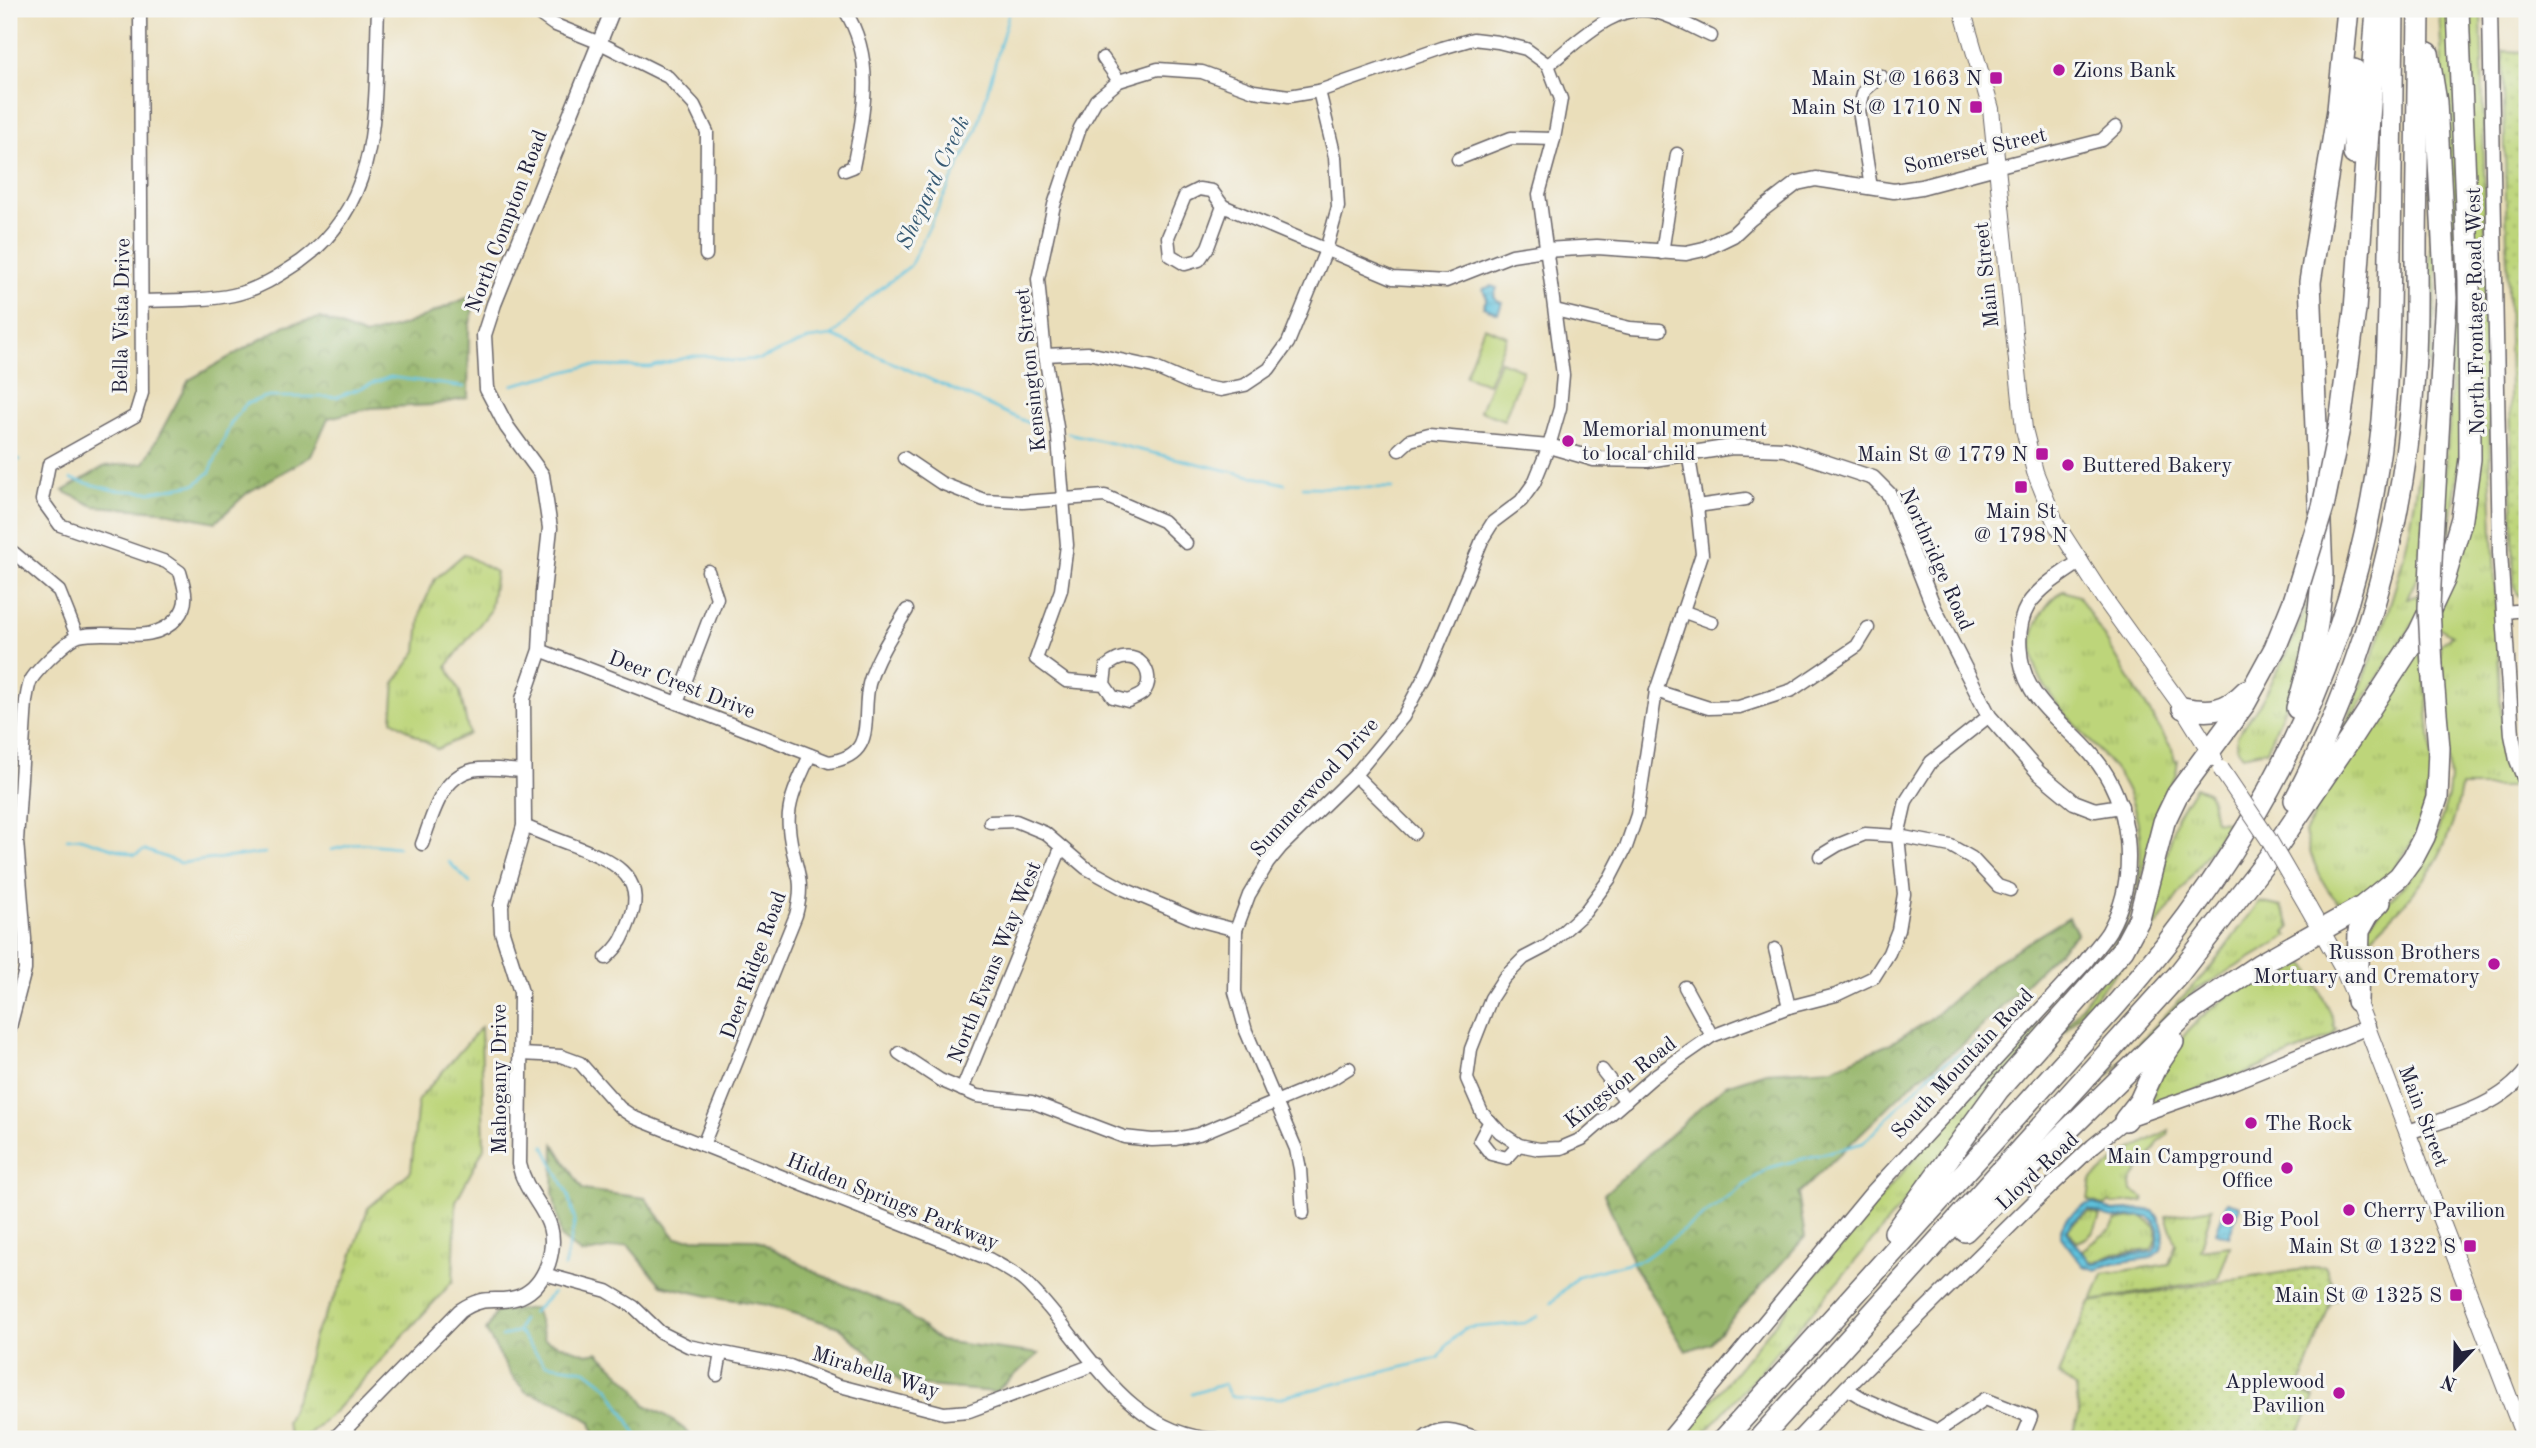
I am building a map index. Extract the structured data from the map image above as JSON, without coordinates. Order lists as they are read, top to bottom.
{
  "streets": {
    "main road": ["Main Street"],
    "street": [
      "Somerset Street",
      "North Compton Road",
      "North Frontage Road West",
      "Bella Vista Drive",
      "Kensington Street",
      "Northridge Road",
      "Deer Crest Drive",
      "Summerwood Drive",
      "North Evans Way West",
      "Deer Ridge Road",
      "South Mountain Road",
      "Mahogany Drive",
      "Kingston Road",
      "Lloyd Road",
      "Hidden Springs Parkway",
      "Mirabella Way"
    ]
  },
  "crossings": [
    ["Somerset Street", "Main Street"],
    ["North Compton Road", "Deer Crest Drive"],
    ["North Compton Road", "Mahogany Drive"],
    ["Main Street", "South Mountain Road"],
    ["Main Street", "Lloyd Road"],
    ["Northridge Road", "Summerwood Drive"],
    ["Northridge Road", "South Mountain Road"],
    ["Northridge Road", "Kingston Road"],
    ["Deer Crest Drive", "Deer Ridge Road"],
    ["Deer Crest Drive", "Mahogany Drive"],
    ["Deer Ridge Road", "Hidden Springs Parkway"],
    ["Mahogany Drive", "Hidden Springs Parkway"],
    ["Mahogany Drive", "Mirabella Way"],
    ["Hidden Springs Parkway", "Mirabella Way"]
  ],
  "water": ["Shepard Creek"],
  "places": {
    "other": [
      "Zions Bank",
      "Memorial monument to local child",
      "Buttered Bakery",
      "Russon Brothers Mortuary and Crematory",
      "The Rock",
      "Main Campground Office",
      "Cherry Pavilion",
      "Big Pool",
      "Applewood Pavilion"
    ],
    "transit": [
      "Main St @ 1663 N",
      "Main St @ 1710 N",
      "Main St @ 1779 N",
      "Main St @ 1798 N",
      "Main St @ 1322 S",
      "Main St @ 1325 S"
    ]
  },
  "north": "bottom"
}
